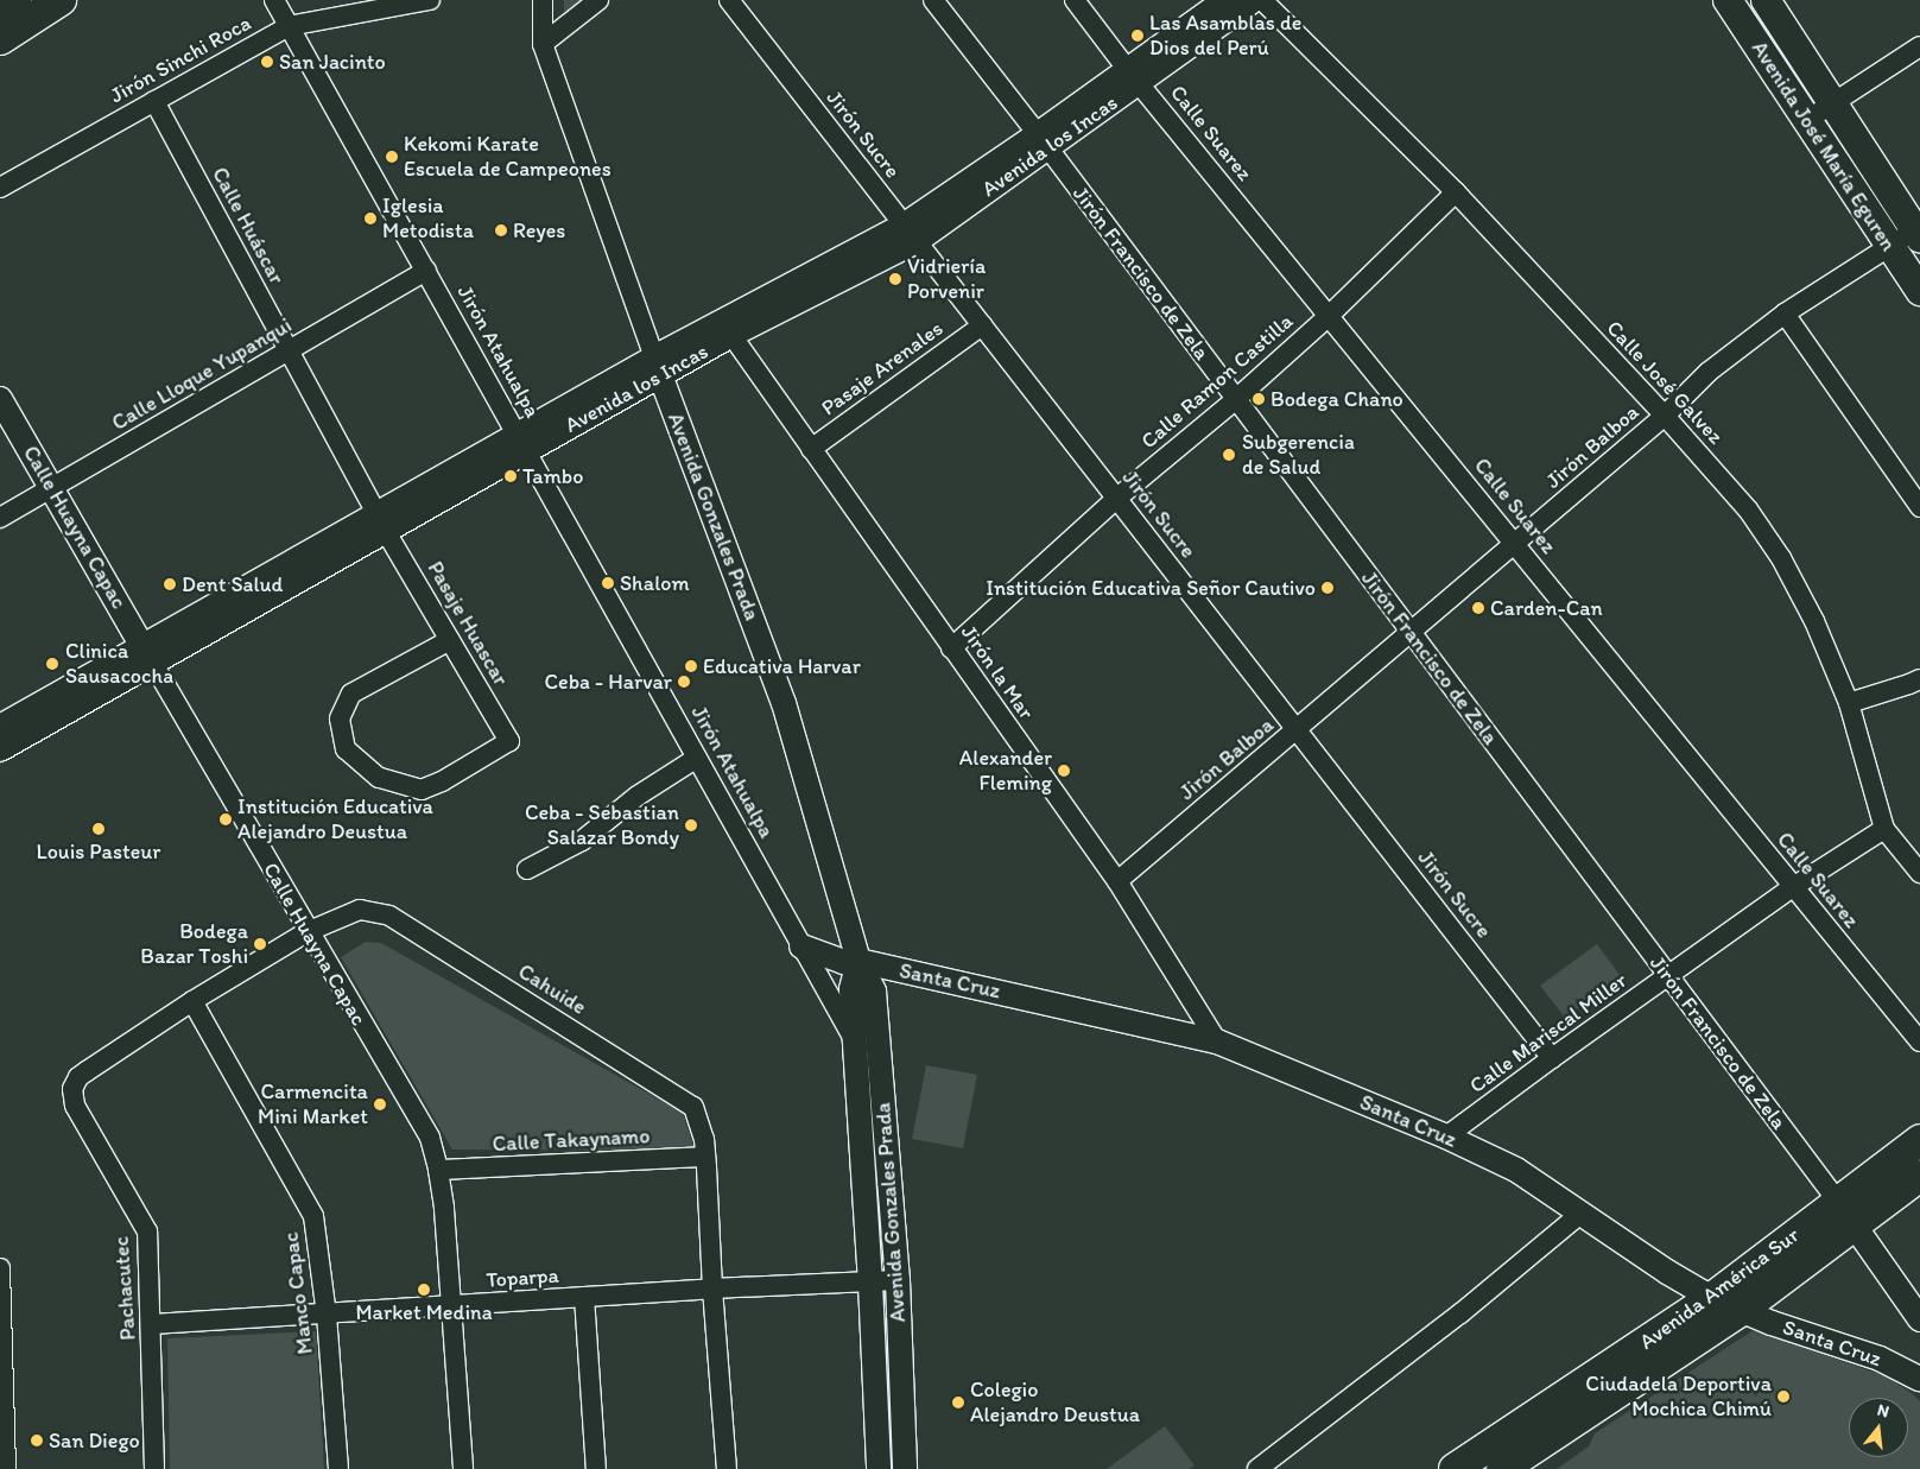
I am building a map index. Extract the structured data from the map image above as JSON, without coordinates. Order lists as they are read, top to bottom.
{
  "streets": {
    "main road": ["Avenida José María Eguren", "Avenida América Sur"],
    "street": [
      "Jirón Sinchi Roca",
      "Calle Suarez",
      "Jirón Sucre",
      "Avenida los Incas",
      "Calle Huáscar",
      "Jirón Francisco de Zela",
      "Jirón Atahualpa",
      "Pasaje Arenales",
      "Calle Lloque Yupanqui",
      "Calle Ramon Castilla",
      "Calle José Galvez",
      "Jirón Balboa",
      "Avenida Gonzales Prada",
      "Calle Huayna Capac",
      "Pasaje Huascar",
      "Jirón la Mar",
      "Santa Cruz",
      "Cahuide",
      "Calle Mariscal Miller",
      "Calle Takaynamo",
      "Toparpa",
      "Pachacutec",
      "Manco Capac"
    ]
  },
  "crossings": [
    ["Jirón Sinchi Roca", "Calle Huáscar"],
    ["Jirón Sinchi Roca", "Jirón Atahualpa"],
    ["Calle Suarez", "Avenida los Incas"],
    ["Calle Suarez", "Calle Ramon Castilla"],
    ["Calle Suarez", "Jirón Balboa"],
    ["Calle Suarez", "Calle Mariscal Miller"],
    ["Jirón Sucre", "Avenida los Incas"],
    ["Jirón Sucre", "Pasaje Arenales"],
    ["Jirón Sucre", "Calle Ramon Castilla"],
    ["Jirón Sucre", "Jirón Balboa"],
    ["Jirón Sucre", "Calle Mariscal Miller"],
    ["Avenida los Incas", "Calle Huáscar"],
    ["Avenida los Incas", "Jirón Francisco de Zela"],
    ["Avenida los Incas", "Jirón Atahualpa"],
    ["Avenida los Incas", "Avenida Gonzales Prada"],
    ["Avenida los Incas", "Calle Huayna Capac"],
    ["Avenida los Incas", "Pasaje Huascar"],
    ["Avenida los Incas", "Jirón la Mar"],
    ["Avenida José María Eguren", "Jirón Balboa"],
    ["Calle Huáscar", "Calle Lloque Yupanqui"],
    ["Calle Huáscar", "Pasaje Huascar"],
    ["Jirón Francisco de Zela", "Calle Ramon Castilla"],
    ["Jirón Francisco de Zela", "Jirón Balboa"],
    ["Jirón Francisco de Zela", "Calle Mariscal Miller"],
    ["Jirón Francisco de Zela", "Avenida América Sur"],
    ["Jirón Atahualpa", "Calle Lloque Yupanqui"],
    ["Jirón Atahualpa", "Avenida Gonzales Prada"],
    ["Jirón Atahualpa", "Santa Cruz"],
    ["Pasaje Arenales", "Jirón la Mar"],
    ["Calle Lloque Yupanqui", "Calle Huayna Capac"],
    ["Calle Ramon Castilla", "Calle José Galvez"],
    ["Calle Ramon Castilla", "Jirón la Mar"],
    ["Calle José Galvez", "Jirón Balboa"],
    ["Calle José Galvez", "Calle Mariscal Miller"],
    ["Jirón Balboa", "Jirón la Mar"],
    ["Avenida Gonzales Prada", "Santa Cruz"],
    ["Avenida Gonzales Prada", "Toparpa"],
    ["Calle Huayna Capac", "Cahuide"],
    ["Calle Huayna Capac", "Calle Takaynamo"],
    ["Calle Huayna Capac", "Toparpa"],
    ["Jirón la Mar", "Santa Cruz"],
    ["Santa Cruz", "Calle Mariscal Miller"],
    ["Santa Cruz", "Avenida América Sur"],
    ["Cahuide", "Calle Takaynamo"],
    ["Cahuide", "Toparpa"],
    ["Cahuide", "Pachacutec"],
    ["Cahuide", "Manco Capac"],
    ["Toparpa", "Pachacutec"],
    ["Toparpa", "Manco Capac"]
  ],
  "places": [
    "Las Asamblas de Dios del Perú",
    "San Jacinto",
    "Kekomi Karate Escuela de Campeones",
    "Iglesia Metodista",
    "Reyes",
    "Vidriería Porvenir",
    "Bodega Chano",
    "Subgerencia de Salud",
    "Tambo",
    "Shalom",
    "Dent Salud",
    "Institución Educativa Señor Cautivo",
    "Carden-Can",
    "Clinica Sausacocha",
    "Educativa Harvar",
    "Ceba - Harvar",
    "Alexander Fleming",
    "Institución Educativa Alejandro Deustua",
    "Ceba - Sebastian Salazar Bondy",
    "Louis Pasteur",
    "Bodega Bazar Toshi",
    "Carmencita Mini Market",
    "Market Medina",
    "Ciudadela Deportiva Mochica Chimú",
    "Colegio Alejandro Deustua",
    "San Diego"
  ],
  "north": "top"
}
